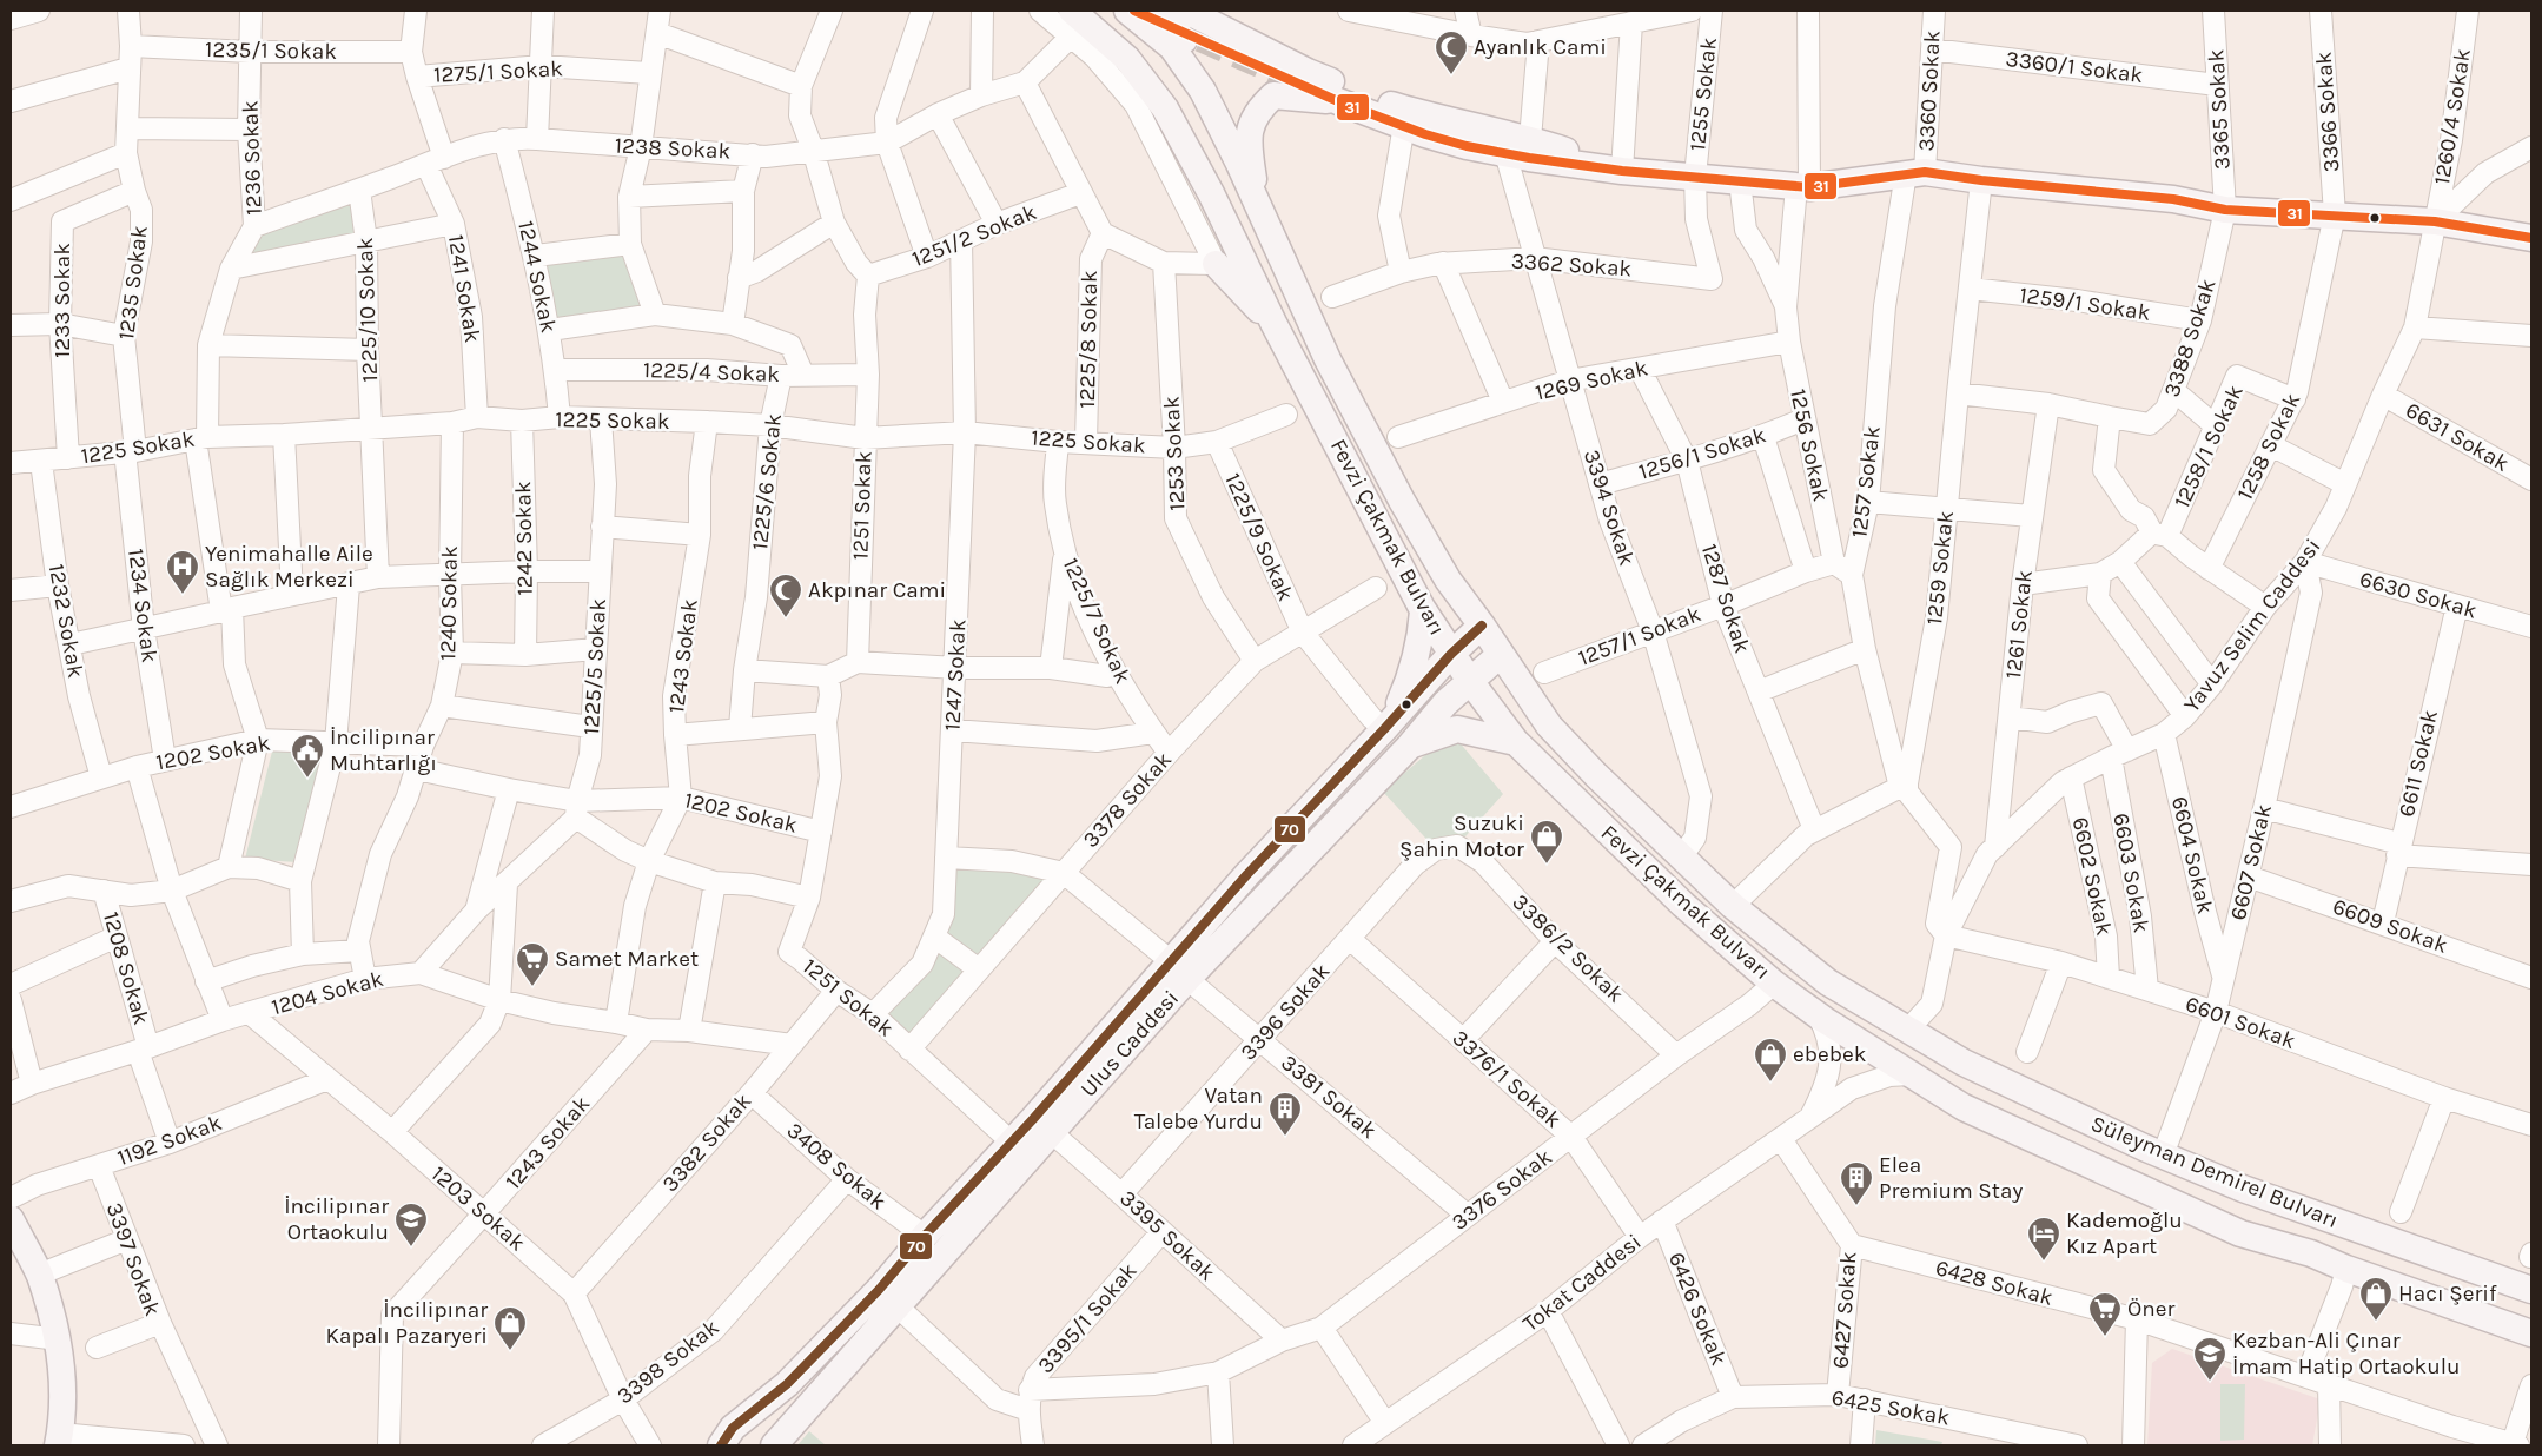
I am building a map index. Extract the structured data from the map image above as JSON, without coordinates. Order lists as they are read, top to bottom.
{
  "streets": {
    "main road": ["Fevzi Çakmak Bulvarı", "Ulus Caddesi", "Süleyman Demirel Bulvarı"],
    "street": [
      "1235/1 Sokak",
      "3360/1 Sokak",
      "1275/1 Sokak",
      "3360 Sokak",
      "1255 Sokak",
      "3365 Sokak",
      "3366 Sokak",
      "1260/4 Sokak",
      "1238 Sokak",
      "1236 Sokak",
      "1251/2 Sokak",
      "3362 Sokak",
      "1244 Sokak",
      "1235 Sokak",
      "1241 Sokak",
      "1233 Sokak",
      "1259/1 Sokak",
      "1225/10 Sokak",
      "3388 Sokak",
      "1225/8 Sokak",
      "1225/4 Sokak",
      "1269 Sokak",
      "1225 Sokak",
      "6631 Sokak",
      "1256 Sokak",
      "1258/1 Sokak",
      "1258 Sokak",
      "1253 Sokak",
      "1256/1 Sokak",
      "1225/6 Sokak",
      "1257 Sokak",
      "1251 Sokak",
      "3394 Sokak",
      "1225/9 Sokak",
      "1242 Sokak",
      "1259 Sokak",
      "6630 Sokak",
      "1287 Sokak",
      "1240 Sokak",
      "1234 Sokak",
      "1232 Sokak",
      "1225/7 Sokak",
      "1261 Sokak",
      "Yavuz Selim Caddesi",
      "1257/1 Sokak",
      "1243 Sokak",
      "1225/5 Sokak",
      "1247 Sokak",
      "1202 Sokak",
      "6611 Sokak",
      "3378 Sokak",
      "6604 Sokak",
      "6607 Sokak",
      "6603 Sokak",
      "6602 Sokak",
      "6609 Sokak",
      "3386/2 Sokak",
      "1208 Sokak",
      "1204 Sokak",
      "3396 Sokak",
      "6601 Sokak",
      "3376/1 Sokak",
      "3381 Sokak",
      "1192 Sokak",
      "3382 Sokak",
      "3408 Sokak",
      "3376 Sokak",
      "1203 Sokak",
      "3395 Sokak",
      "3397 Sokak",
      "Tokat Caddesi",
      "6428 Sokak",
      "6426 Sokak",
      "6427 Sokak",
      "3395/1 Sokak",
      "3398 Sokak",
      "6425 Sokak"
    ]
  },
  "crossings": [
    ["1235/1 Sokak", "1236 Sokak"],
    ["1235/1 Sokak", "1235 Sokak"],
    ["1235/1 Sokak", "1241 Sokak"],
    ["3360/1 Sokak", "3360 Sokak"],
    ["3360/1 Sokak", "3365 Sokak"],
    ["1275/1 Sokak", "1241 Sokak"],
    ["3360 Sokak", "1257 Sokak"],
    ["1255 Sokak", "3362 Sokak"],
    ["3365 Sokak", "3388 Sokak"],
    ["3366 Sokak", "1258 Sokak"],
    ["1260/4 Sokak", "Yavuz Selim Caddesi"],
    ["1238 Sokak", "1236 Sokak"],
    ["1238 Sokak", "1244 Sokak"],
    ["1238 Sokak", "1241 Sokak"],
    ["1238 Sokak", "1225/10 Sokak"],
    ["1238 Sokak", "Fevzi Çakmak Bulvarı"],
    ["1236 Sokak", "1225 Sokak"],
    ["1236 Sokak", "1202 Sokak"],
    ["1251/2 Sokak", "1251 Sokak"],
    ["1251/2 Sokak", "1247 Sokak"],
    ["3362 Sokak", "3394 Sokak"],
    ["1244 Sokak", "1225/4 Sokak"],
    ["1244 Sokak", "1225 Sokak"],
    ["1235 Sokak", "1233 Sokak"],
    ["1235 Sokak", "1225 Sokak"],
    ["1235 Sokak", "1234 Sokak"],
    ["1241 Sokak", "1225 Sokak"],
    ["1233 Sokak", "1225 Sokak"],
    ["1259/1 Sokak", "3388 Sokak"],
    ["1259/1 Sokak", "1259 Sokak"],
    ["1225/10 Sokak", "1225 Sokak"],
    ["1225/8 Sokak", "1225 Sokak"],
    ["1225/4 Sokak", "1225/6 Sokak"],
    ["1225/4 Sokak", "1251 Sokak"],
    ["1269 Sokak", "1256 Sokak"],
    ["1269 Sokak", "3394 Sokak"],
    ["1269 Sokak", "1287 Sokak"],
    ["1225 Sokak", "1253 Sokak"],
    ["1225 Sokak", "1225/6 Sokak"],
    ["1225 Sokak", "1251 Sokak"],
    ["1225 Sokak", "1225/9 Sokak"],
    ["1225 Sokak", "1242 Sokak"],
    ["1225 Sokak", "1240 Sokak"],
    ["1225 Sokak", "1234 Sokak"],
    ["1225 Sokak", "1232 Sokak"],
    ["1225 Sokak", "1225/7 Sokak"],
    ["1225 Sokak", "1243 Sokak"],
    ["1225 Sokak", "1225/5 Sokak"],
    ["1225 Sokak", "1247 Sokak"],
    ["6631 Sokak", "Yavuz Selim Caddesi"],
    ["1256 Sokak", "1256/1 Sokak"],
    ["1256 Sokak", "1257/1 Sokak"],
    ["1258/1 Sokak", "1258 Sokak"],
    ["1253 Sokak", "3378 Sokak"],
    ["1256/1 Sokak", "3394 Sokak"],
    ["1256/1 Sokak", "1287 Sokak"],
    ["1257 Sokak", "1259 Sokak"],
    ["1251 Sokak", "1247 Sokak"],
    ["1251 Sokak", "1202 Sokak"],
    ["1251 Sokak", "3378 Sokak"],
    ["1251 Sokak", "Ulus Caddesi"],
    ["1251 Sokak", "3382 Sokak"],
    ["3394 Sokak", "Fevzi Çakmak Bulvarı"],
    ["3394 Sokak", "1257/1 Sokak"],
    ["1225/9 Sokak", "3378 Sokak"],
    ["1225/9 Sokak", "Ulus Caddesi"],
    ["Fevzi Çakmak Bulvarı", "Yavuz Selim Caddesi"],
    ["Fevzi Çakmak Bulvarı", "Ulus Caddesi"],
    ["Fevzi Çakmak Bulvarı", "Süleyman Demirel Bulvarı"],
    ["Fevzi Çakmak Bulvarı", "3376 Sokak"],
    ["Fevzi Çakmak Bulvarı", "Tokat Caddesi"],
    ["6630 Sokak", "Yavuz Selim Caddesi"],
    ["6630 Sokak", "6611 Sokak"],
    ["6630 Sokak", "6607 Sokak"],
    ["1287 Sokak", "1257/1 Sokak"],
    ["1240 Sokak", "1202 Sokak"],
    ["1240 Sokak", "1204 Sokak"],
    ["1234 Sokak", "1202 Sokak"],
    ["1232 Sokak", "1202 Sokak"],
    ["1225/7 Sokak", "3378 Sokak"],
    ["1261 Sokak", "Yavuz Selim Caddesi"],
    ["1261 Sokak", "6603 Sokak"],
    ["Yavuz Selim Caddesi", "6604 Sokak"],
    ["Yavuz Selim Caddesi", "6607 Sokak"],
    ["Yavuz Selim Caddesi", "6603 Sokak"],
    ["Yavuz Selim Caddesi", "6602 Sokak"],
    ["Yavuz Selim Caddesi", "6601 Sokak"],
    ["Yavuz Selim Caddesi", "Süleyman Demirel Bulvarı"],
    ["1243 Sokak", "1202 Sokak"],
    ["1243 Sokak", "1204 Sokak"],
    ["1243 Sokak", "1203 Sokak"],
    ["1225/5 Sokak", "1202 Sokak"],
    ["6611 Sokak", "6609 Sokak"],
    ["3378 Sokak", "3381 Sokak"],
    ["6604 Sokak", "6607 Sokak"],
    ["6607 Sokak", "6609 Sokak"],
    ["6607 Sokak", "6601 Sokak"],
    ["6607 Sokak", "Süleyman Demirel Bulvarı"],
    ["6603 Sokak", "6601 Sokak"],
    ["6602 Sokak", "6601 Sokak"],
    ["3386/2 Sokak", "3396 Sokak"],
    ["3386/2 Sokak", "3376 Sokak"],
    ["1208 Sokak", "1204 Sokak"],
    ["1208 Sokak", "1192 Sokak"],
    ["1204 Sokak", "3382 Sokak"],
    ["1204 Sokak", "1203 Sokak"],
    ["3396 Sokak", "3376/1 Sokak"],
    ["3396 Sokak", "3381 Sokak"],
    ["3396 Sokak", "3395 Sokak"],
    ["Ulus Caddesi", "3381 Sokak"],
    ["Ulus Caddesi", "3408 Sokak"],
    ["Ulus Caddesi", "3395 Sokak"],
    ["3376/1 Sokak", "3376 Sokak"],
    ["3376/1 Sokak", "Tokat Caddesi"],
    ["3381 Sokak", "3376 Sokak"],
    ["1192 Sokak", "1203 Sokak"],
    ["1192 Sokak", "3397 Sokak"],
    ["3382 Sokak", "3408 Sokak"],
    ["3382 Sokak", "1203 Sokak"],
    ["3408 Sokak", "3398 Sokak"],
    ["Süleyman Demirel Bulvarı", "Tokat Caddesi"],
    ["3376 Sokak", "3395 Sokak"],
    ["3376 Sokak", "3395/1 Sokak"],
    ["1203 Sokak", "3398 Sokak"],
    ["3395 Sokak", "3395/1 Sokak"],
    ["Tokat Caddesi", "6426 Sokak"],
    ["Tokat Caddesi", "6427 Sokak"],
    ["6428 Sokak", "6427 Sokak"],
    ["6426 Sokak", "6425 Sokak"],
    ["6427 Sokak", "6425 Sokak"]
  ],
  "places": {
    "mosque": ["Ayanlık Cami", "Akpınar Cami"],
    "hospital": ["Yenimahalle Aile Sağlık Merkezi"],
    "public building": ["İncilipınar Muhtarlığı"],
    "shop": [
      "Suzuki Şahin Motor",
      "ebebek",
      "Hacı Şerif",
      "İncilipınar Kapalı Pazaryeri"
    ],
    "supermarket": ["Samet Market", "Öner"],
    "building": ["Vatan Talebe Yurdu", "Elea Premium Stay"],
    "school or university": ["İncilipınar Ortaokulu", "Kezban-Ali Çınar İmam Hatip Ortaokulu"],
    "hotel": ["Kademoğlu Kız Apart"]
  },
  "lines": ["transit line 31", "transit line 70"]
}
